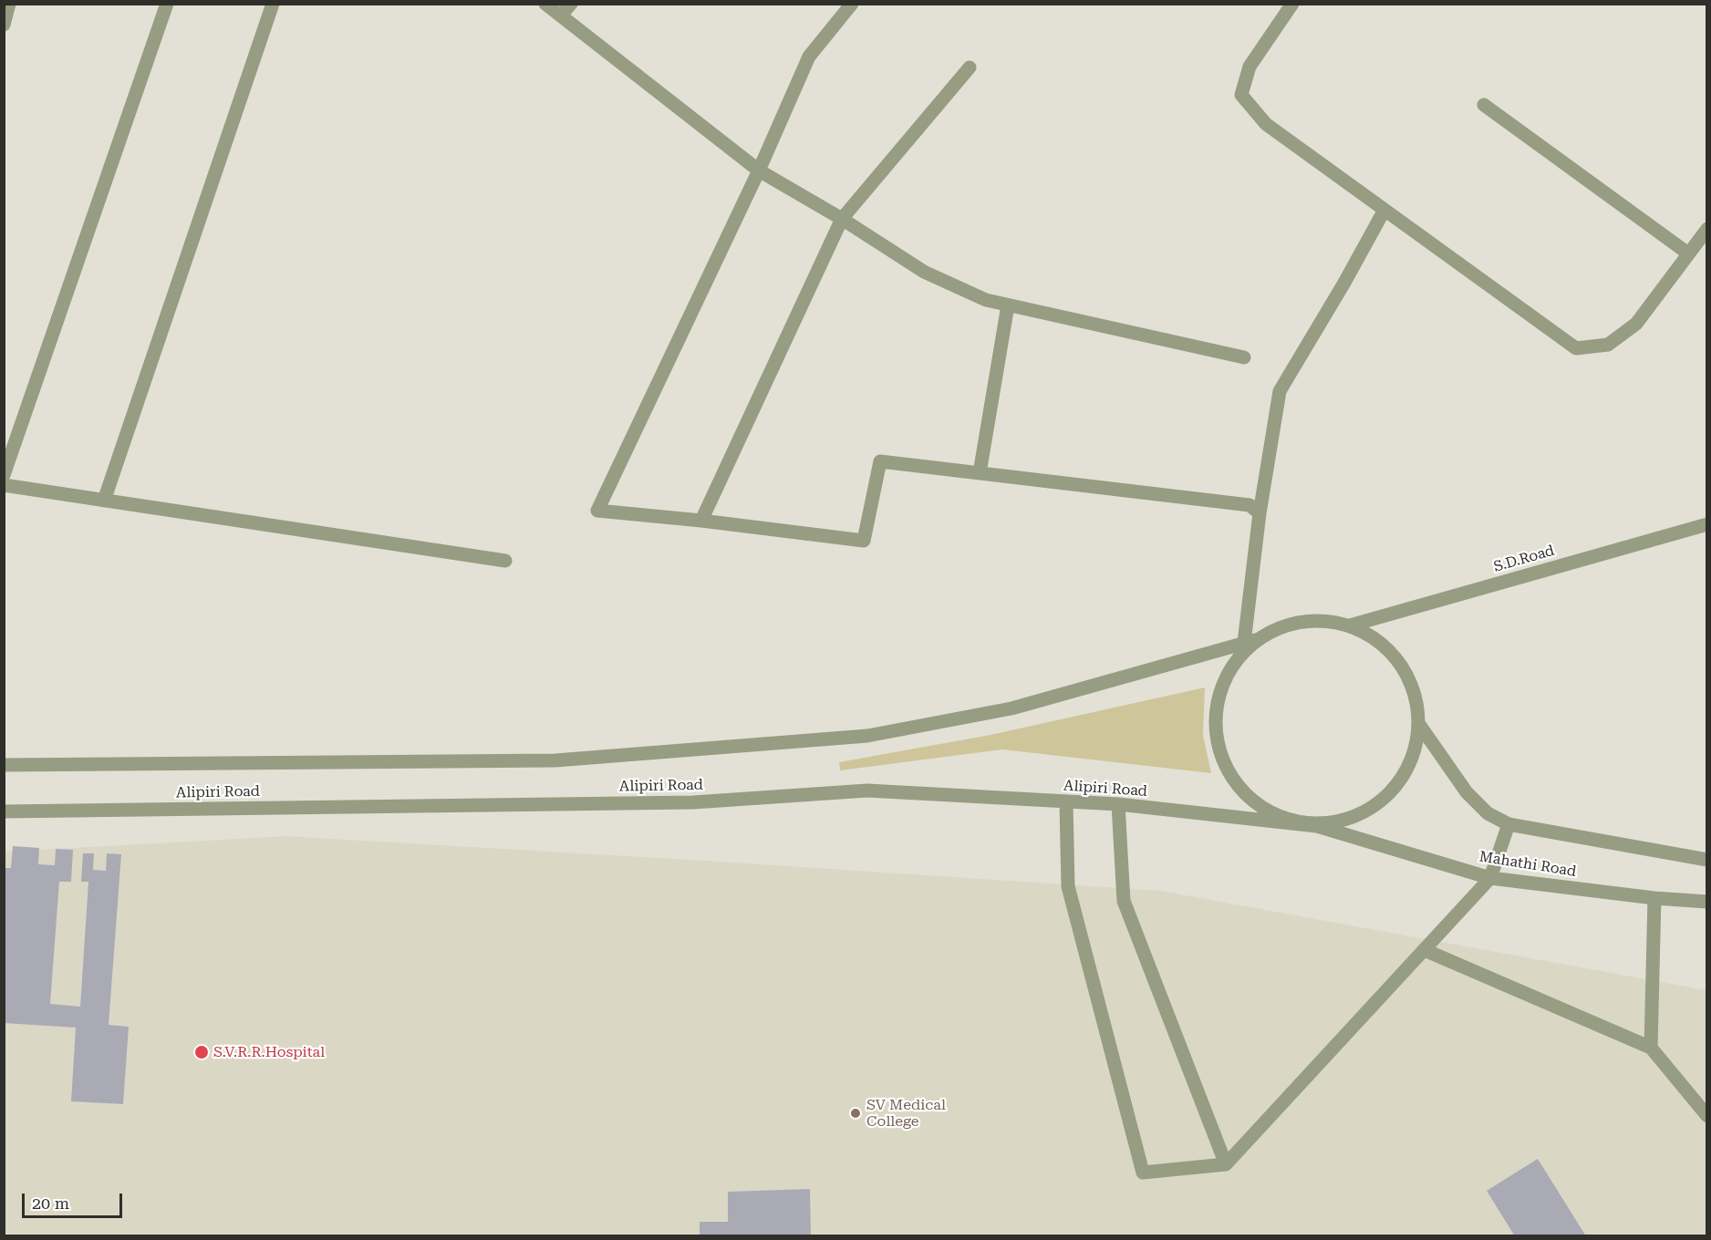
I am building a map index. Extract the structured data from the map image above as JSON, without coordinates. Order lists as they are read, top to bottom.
{
  "streets": {
    "street": ["S.D.Road", "Alipiri Road", "Mahathi Road"]
  },
  "crossings": [
    ["Alipiri Road", "Mahathi Road"]
  ],
  "places": ["S.V.R.R.Hospital", "SV Medical College"],
  "scale_bar": "20 m"
}
